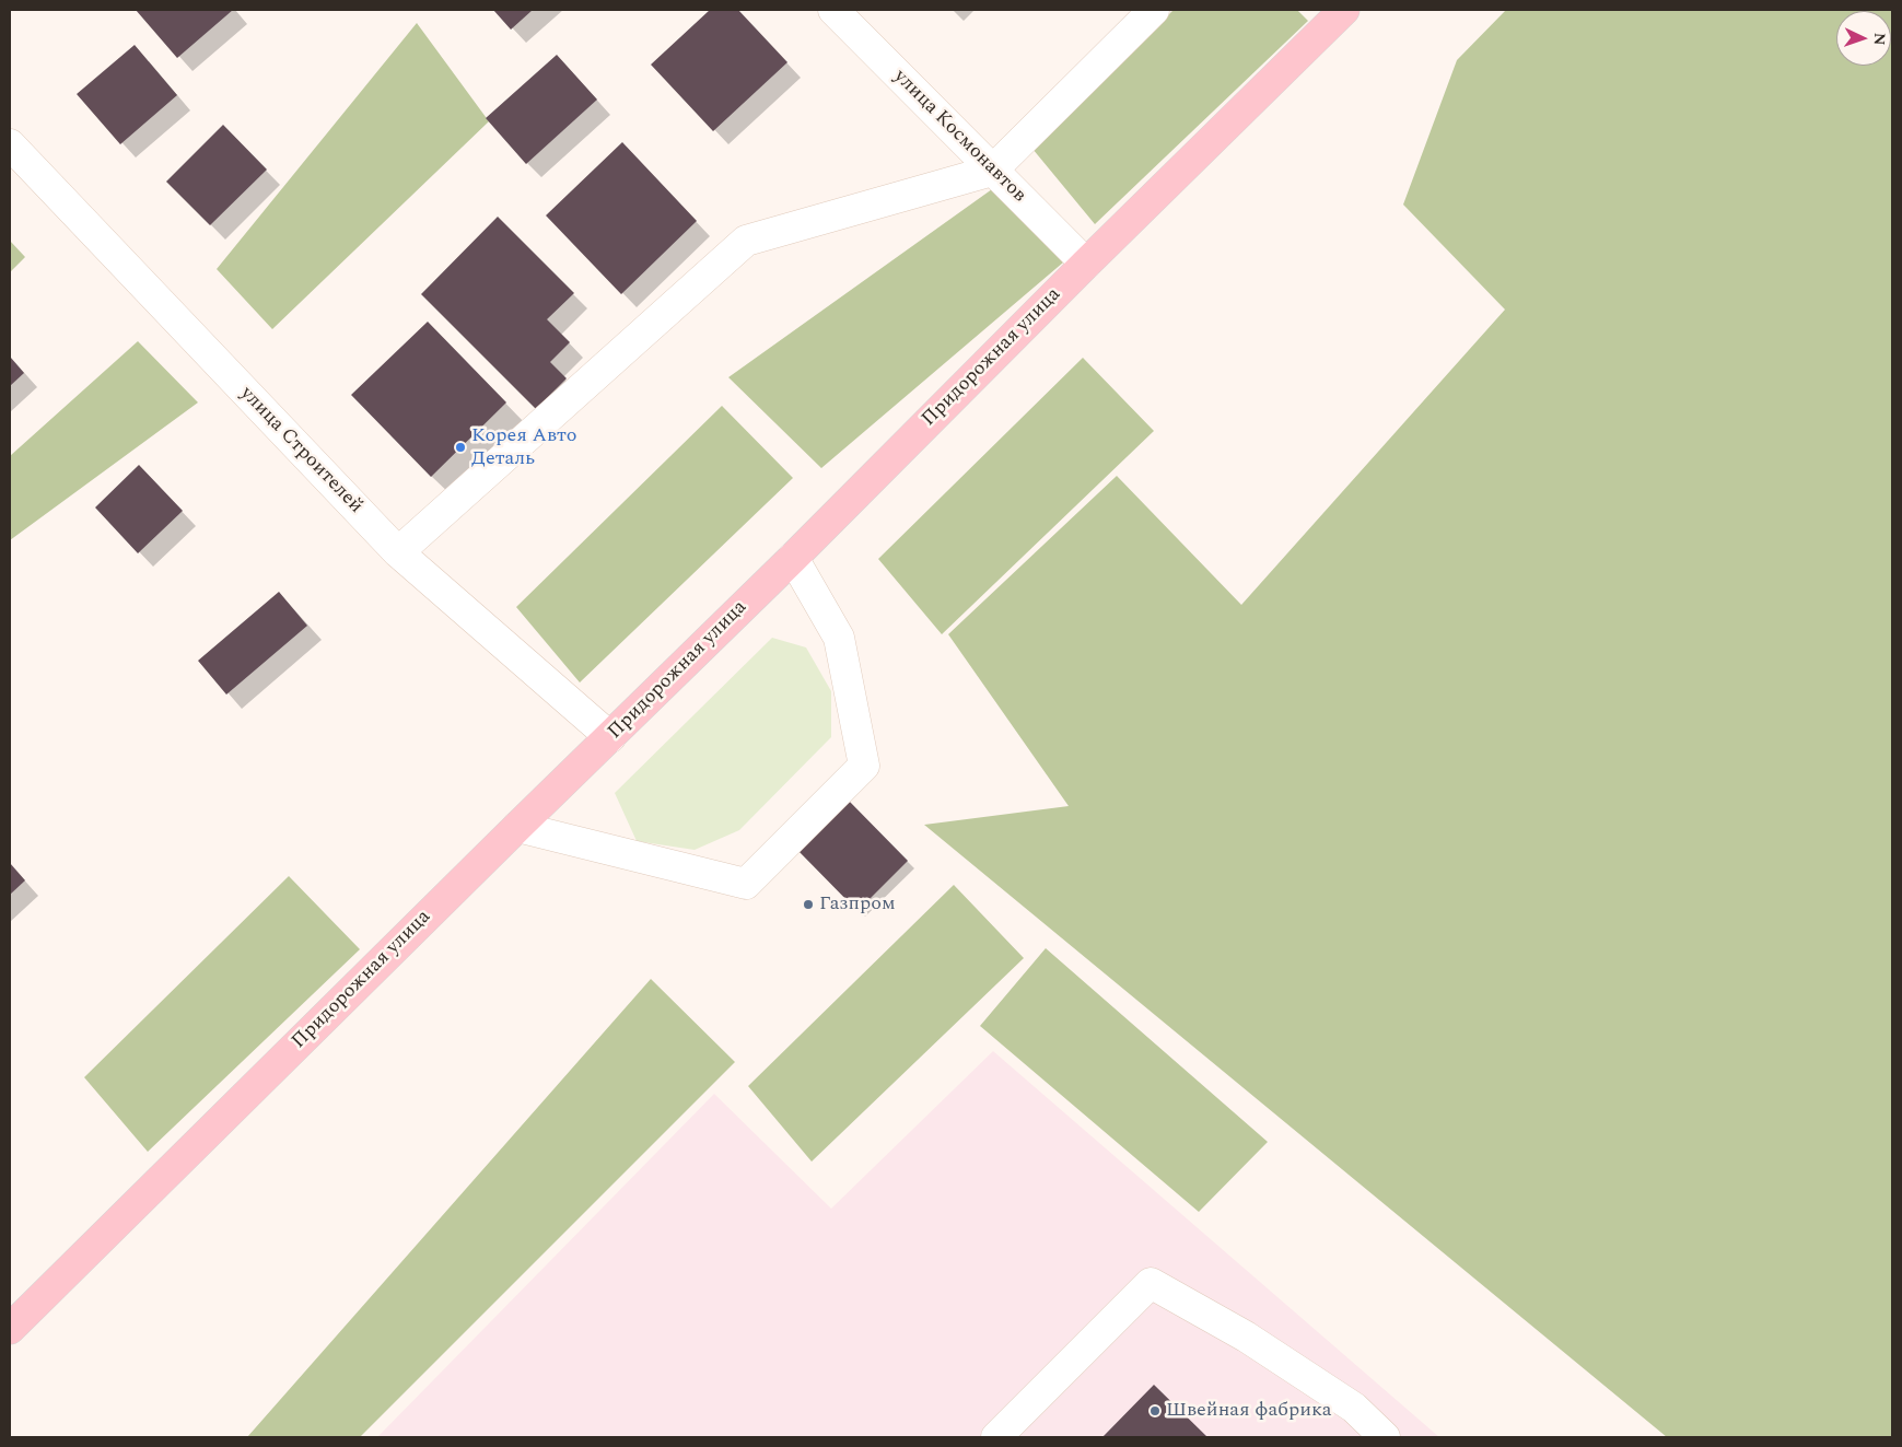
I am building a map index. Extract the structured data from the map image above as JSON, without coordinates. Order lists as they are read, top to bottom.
{
  "streets": {
    "main road": ["Придорожная улица"],
    "street": ["улица Космонавтов", "улица Строителей"]
  },
  "crossings": [
    ["улица Космонавтов", "Придорожная улица"],
    ["Придорожная улица", "улица Строителей"]
  ],
  "places": ["Корея Авто Деталь", "Газпром", "Швейная фабрика"],
  "north": "right"
}
